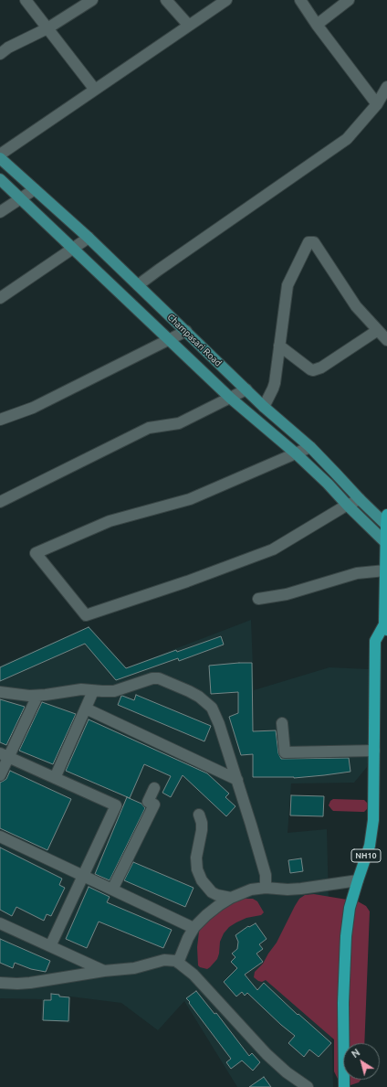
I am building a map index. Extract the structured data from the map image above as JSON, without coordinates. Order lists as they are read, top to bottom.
{
  "streets": {
    "highway": ["NH10"],
    "main road": ["Champasari Road"]
  },
  "crossings": [
    ["Champasari Road", "NH10"]
  ],
  "north": "top left"
}
